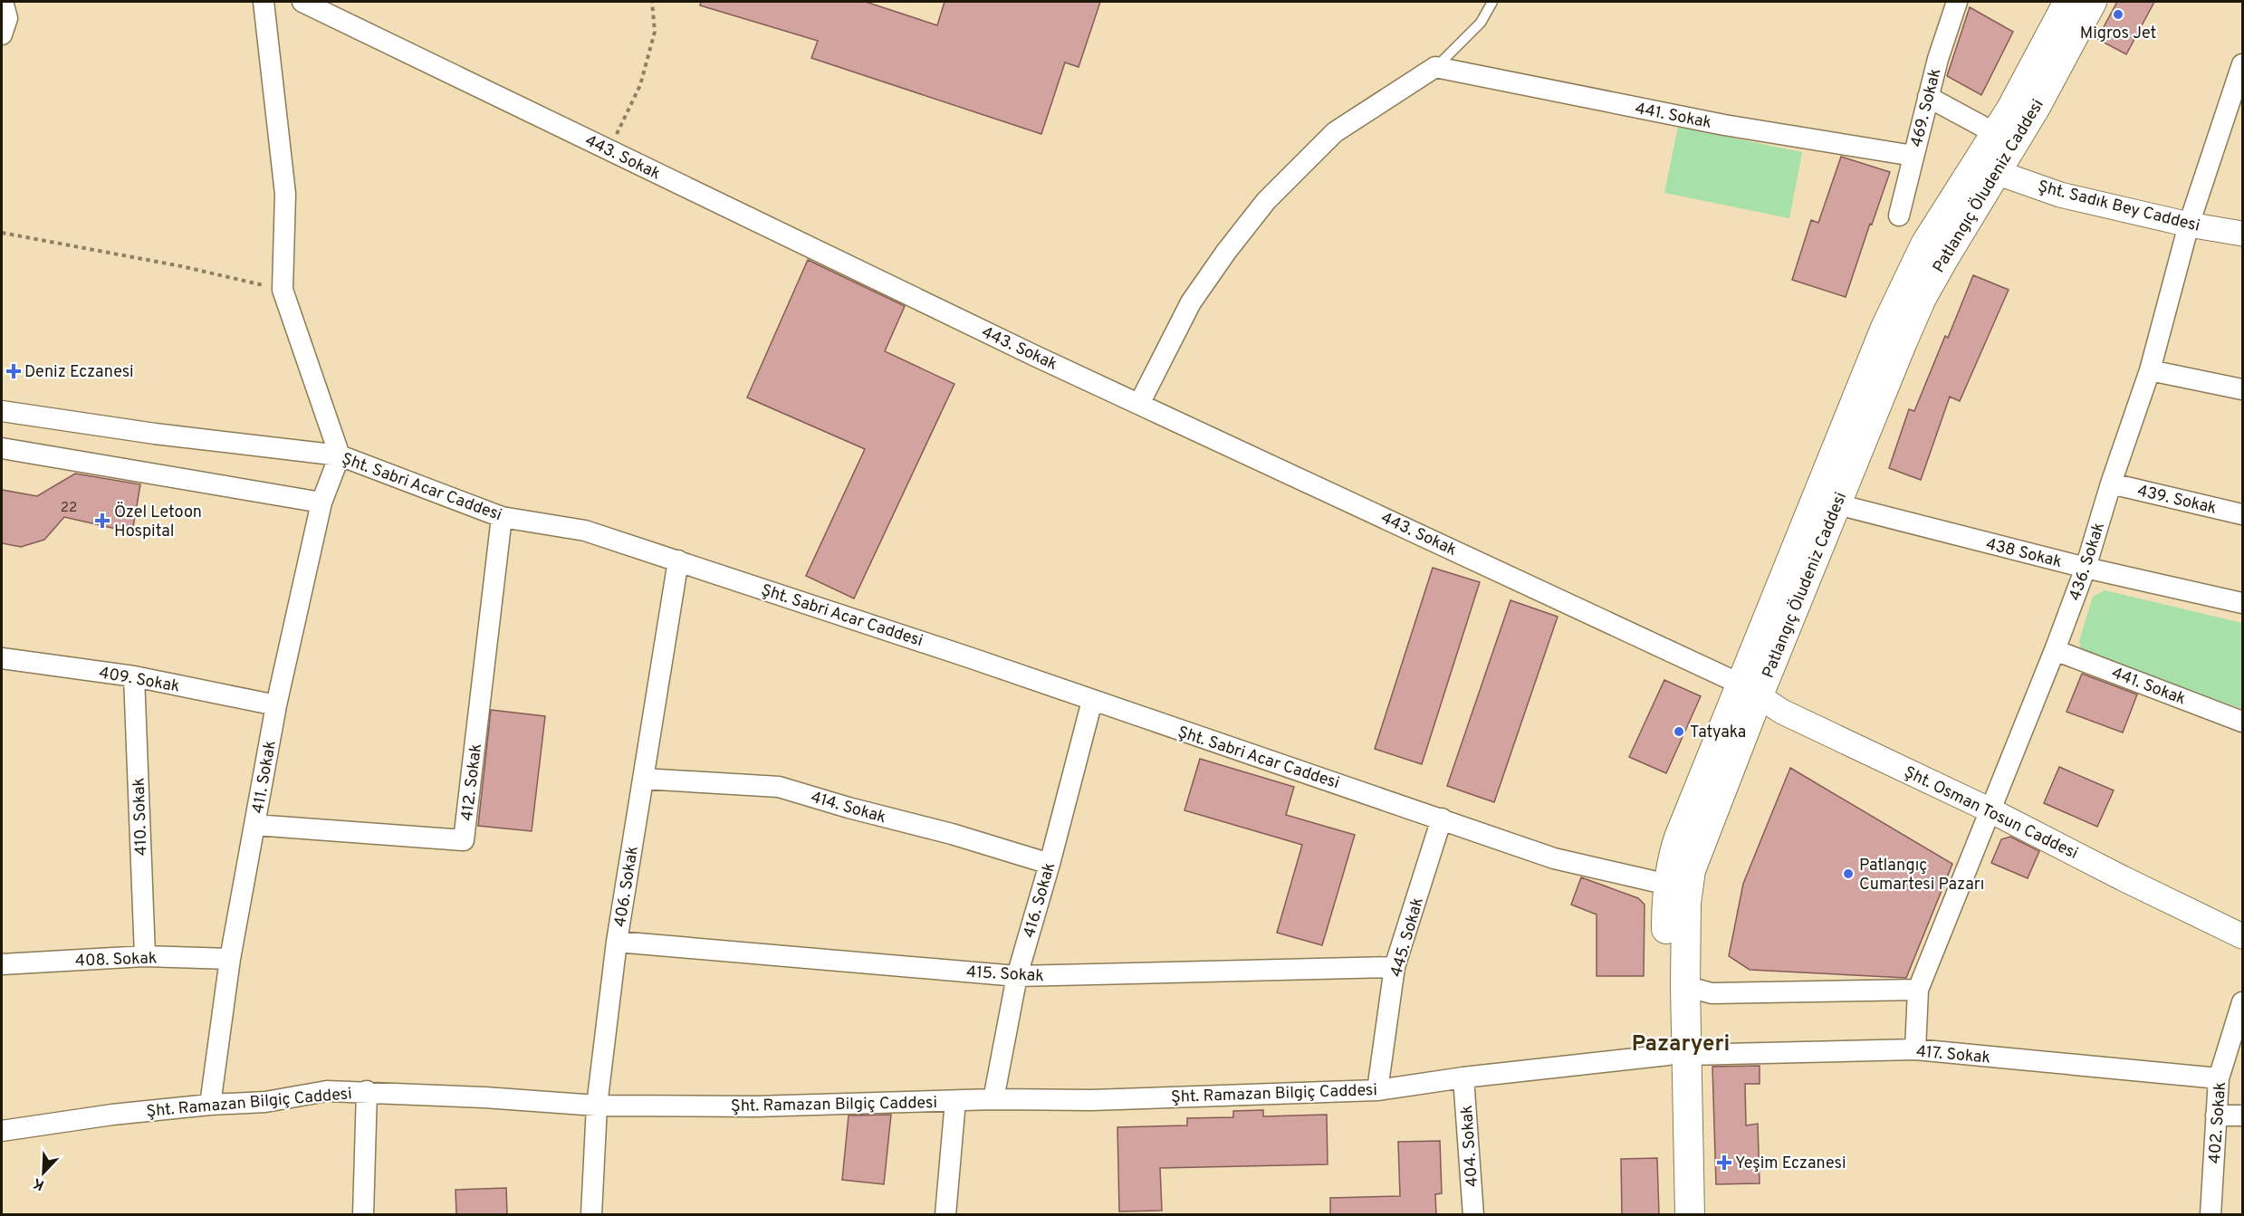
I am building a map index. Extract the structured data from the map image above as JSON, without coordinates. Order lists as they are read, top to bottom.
{
  "streets": {
    "main road": ["Patlangıç Öludeniz Caddesi"],
    "street": [
      "469. Sokak",
      "441. Sokak",
      "443. Sokak",
      "Şht. Sadık Bey Caddesi",
      "Şht. Sabri Acar Caddesi",
      "439. Sokak",
      "438 Sokak",
      "436. Sokak",
      "409. Sokak",
      "411. Sokak",
      "412. Sokak",
      "414. Sokak",
      "Şht. Osman Tosun Caddesi",
      "410. Sokak",
      "406. Sokak",
      "416. Sokak",
      "445. Sokak",
      "408. Sokak",
      "415. Sokak",
      "417. Sokak",
      "Şht. Ramazan Bilgiç Caddesi",
      "402. Sokak",
      "404. Sokak"
    ]
  },
  "crossings": [
    ["469. Sokak", "441. Sokak"],
    ["441. Sokak", "436. Sokak"],
    ["443. Sokak", "Patlangıç Öludeniz Caddesi"],
    ["443. Sokak", "Şht. Osman Tosun Caddesi"],
    ["Patlangıç Öludeniz Caddesi", "Şht. Sadık Bey Caddesi"],
    ["Patlangıç Öludeniz Caddesi", "Şht. Sabri Acar Caddesi"],
    ["Patlangıç Öludeniz Caddesi", "438 Sokak"],
    ["Patlangıç Öludeniz Caddesi", "Şht. Osman Tosun Caddesi"],
    ["Patlangıç Öludeniz Caddesi", "417. Sokak"],
    ["Patlangıç Öludeniz Caddesi", "Şht. Ramazan Bilgiç Caddesi"],
    ["Şht. Sadık Bey Caddesi", "436. Sokak"],
    ["Şht. Sabri Acar Caddesi", "411. Sokak"],
    ["Şht. Sabri Acar Caddesi", "412. Sokak"],
    ["Şht. Sabri Acar Caddesi", "406. Sokak"],
    ["Şht. Sabri Acar Caddesi", "416. Sokak"],
    ["Şht. Sabri Acar Caddesi", "445. Sokak"],
    ["439. Sokak", "436. Sokak"],
    ["438 Sokak", "436. Sokak"],
    ["436. Sokak", "Şht. Osman Tosun Caddesi"],
    ["436. Sokak", "417. Sokak"],
    ["409. Sokak", "411. Sokak"],
    ["409. Sokak", "410. Sokak"],
    ["411. Sokak", "412. Sokak"],
    ["411. Sokak", "408. Sokak"],
    ["411. Sokak", "Şht. Ramazan Bilgiç Caddesi"],
    ["414. Sokak", "406. Sokak"],
    ["414. Sokak", "416. Sokak"],
    ["410. Sokak", "408. Sokak"],
    ["406. Sokak", "415. Sokak"],
    ["406. Sokak", "Şht. Ramazan Bilgiç Caddesi"],
    ["416. Sokak", "415. Sokak"],
    ["416. Sokak", "Şht. Ramazan Bilgiç Caddesi"],
    ["445. Sokak", "415. Sokak"],
    ["445. Sokak", "Şht. Ramazan Bilgiç Caddesi"],
    ["417. Sokak", "Şht. Ramazan Bilgiç Caddesi"],
    ["417. Sokak", "402. Sokak"],
    ["Şht. Ramazan Bilgiç Caddesi", "404. Sokak"]
  ],
  "districts": ["Pazaryeri"],
  "places": {
    "other": ["Migros Jet", "Tatyaka", "Patlangıç Cumartesi Pazarı"],
    "health": ["Deniz Eczanesi", "Özel Letoon Hospital", "Yeşim Eczanesi"]
  },
  "house_numbers": ["22"],
  "north": "bottom left"
}
